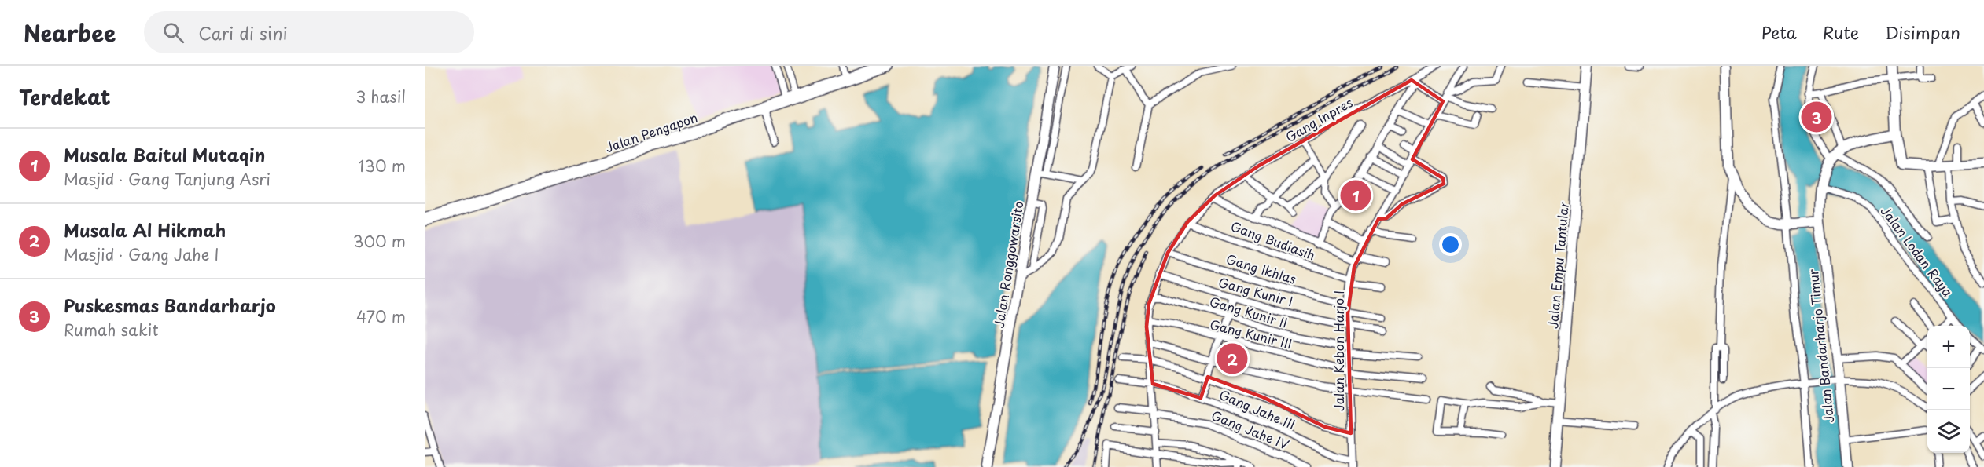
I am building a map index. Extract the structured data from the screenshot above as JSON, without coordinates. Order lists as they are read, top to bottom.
{
  "streets": {
    "highway": ["Jalan Pengapon"],
    "street": [
      "Gang Inpres",
      "Gang Budiasih",
      "Jalan Lodan Raya",
      "Jalan Ronggowarsito",
      "Jalan Empu Tantular",
      "Gang Ikhlas",
      "Gang Kunir I",
      "Gang Kunir II",
      "Gang Kunir III",
      "Jalan Bandarharjo Timur",
      "Jalan Kebon Harjo I",
      "Gang Jahe III",
      "Gang Jahe IV"
    ]
  },
  "crossings": [
    ["Gang Inpres", "Gang Budiasih"],
    ["Gang Inpres", "Gang Ikhlas"],
    ["Gang Inpres", "Gang Kunir I"],
    ["Gang Inpres", "Gang Kunir II"],
    ["Gang Inpres", "Gang Kunir III"],
    ["Gang Inpres", "Gang Jahe III"],
    ["Gang Inpres", "Gang Jahe IV"],
    ["Gang Budiasih", "Jalan Kebon Harjo I"],
    ["Jalan Lodan Raya", "Jalan Bandarharjo Timur"],
    ["Gang Ikhlas", "Jalan Kebon Harjo I"],
    ["Gang Kunir I", "Jalan Kebon Harjo I"],
    ["Gang Kunir II", "Jalan Kebon Harjo I"],
    ["Gang Kunir III", "Jalan Kebon Harjo I"],
    ["Jalan Kebon Harjo I", "Gang Jahe III"]
  ],
  "page": {
    "header": "Nearbee",
    "search": "Cari di sini",
    "nav": ["Peta", "Rute", "Disimpan"],
    "heading": ["Terdekat", "3 hasil"],
    "pins": ["3", "1", "2"],
    "list": [
      {
        "mark": "1",
        "name": "Musala Baitul Mutaqin",
        "note": "Masjid · Gang Tanjung Asri",
        "value": "130 m"
      },
      {
        "mark": "2",
        "name": "Musala Al Hikmah",
        "note": "Masjid · Gang Jahe I",
        "value": "300 m"
      },
      {
        "mark": "3",
        "name": "Puskesmas Bandarharjo",
        "note": "Rumah sakit",
        "value": "470 m"
      }
    ],
    "map_buttons": ["+", "−"]
  }
}
